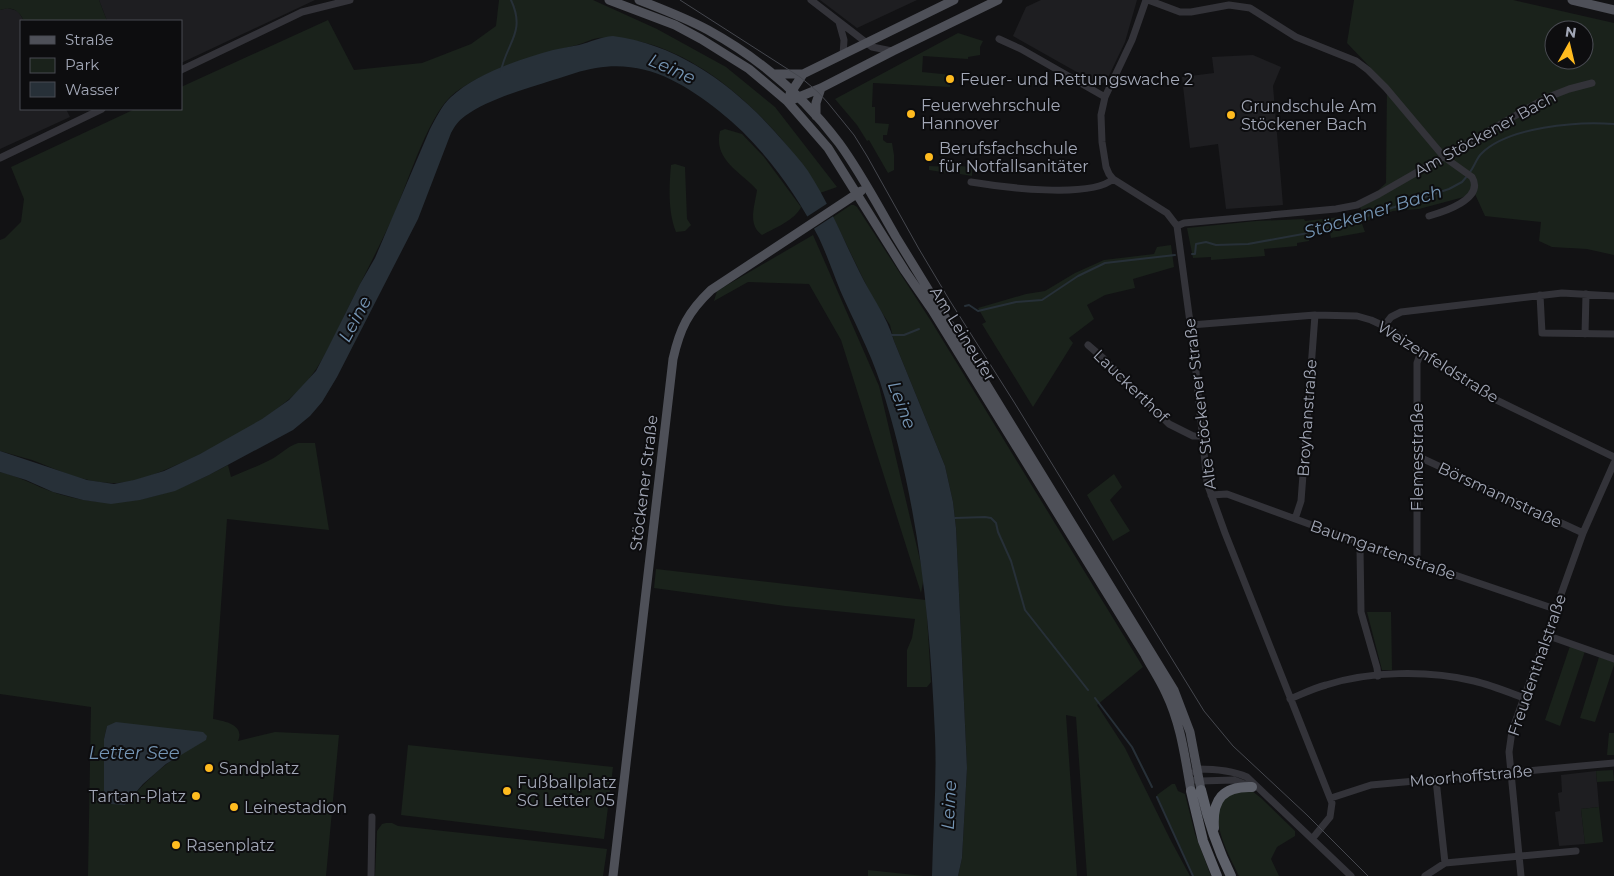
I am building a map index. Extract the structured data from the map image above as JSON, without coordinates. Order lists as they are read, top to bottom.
{
  "streets": {
    "main road": ["Am Leineufer", "Stöckener Straße"],
    "street": [
      "Am Stöckener Bach",
      "Weizenfeldstraße",
      "Lauckerthof",
      "Alte Stöckener Straße",
      "Broyhanstraße",
      "Flemesstraße",
      "Börsmannstraße",
      "Baumgartenstraße",
      "Freudenthalstraße",
      "Moorhoffstraße"
    ]
  },
  "crossings": [
    ["Am Stöckener Bach", "Alte Stöckener Straße"],
    ["Am Leineufer", "Stöckener Straße"],
    ["Weizenfeldstraße", "Alte Stöckener Straße"],
    ["Weizenfeldstraße", "Broyhanstraße"],
    ["Weizenfeldstraße", "Flemesstraße"],
    ["Lauckerthof", "Alte Stöckener Straße"],
    ["Alte Stöckener Straße", "Baumgartenstraße"],
    ["Alte Stöckener Straße", "Moorhoffstraße"],
    ["Broyhanstraße", "Baumgartenstraße"],
    ["Flemesstraße", "Börsmannstraße"],
    ["Flemesstraße", "Baumgartenstraße"],
    ["Börsmannstraße", "Freudenthalstraße"],
    ["Baumgartenstraße", "Freudenthalstraße"],
    ["Freudenthalstraße", "Moorhoffstraße"]
  ],
  "water": ["Leine", "Stöckener Bach", "Letter See"],
  "places": [
    "Feuer- und Rettungswache 2",
    "Feuerwehrschule Hannover",
    "Grundschule Am Stöckener Bach",
    "Berufsfachschule für Notfallsanitäter",
    "Sandplatz",
    "Fußballplatz SG Letter 05",
    "Tartan-Platz",
    "Leinestadion",
    "Rasenplatz"
  ],
  "legend": ["Straße", "Park", "Wasser"],
  "north": "top"
}
